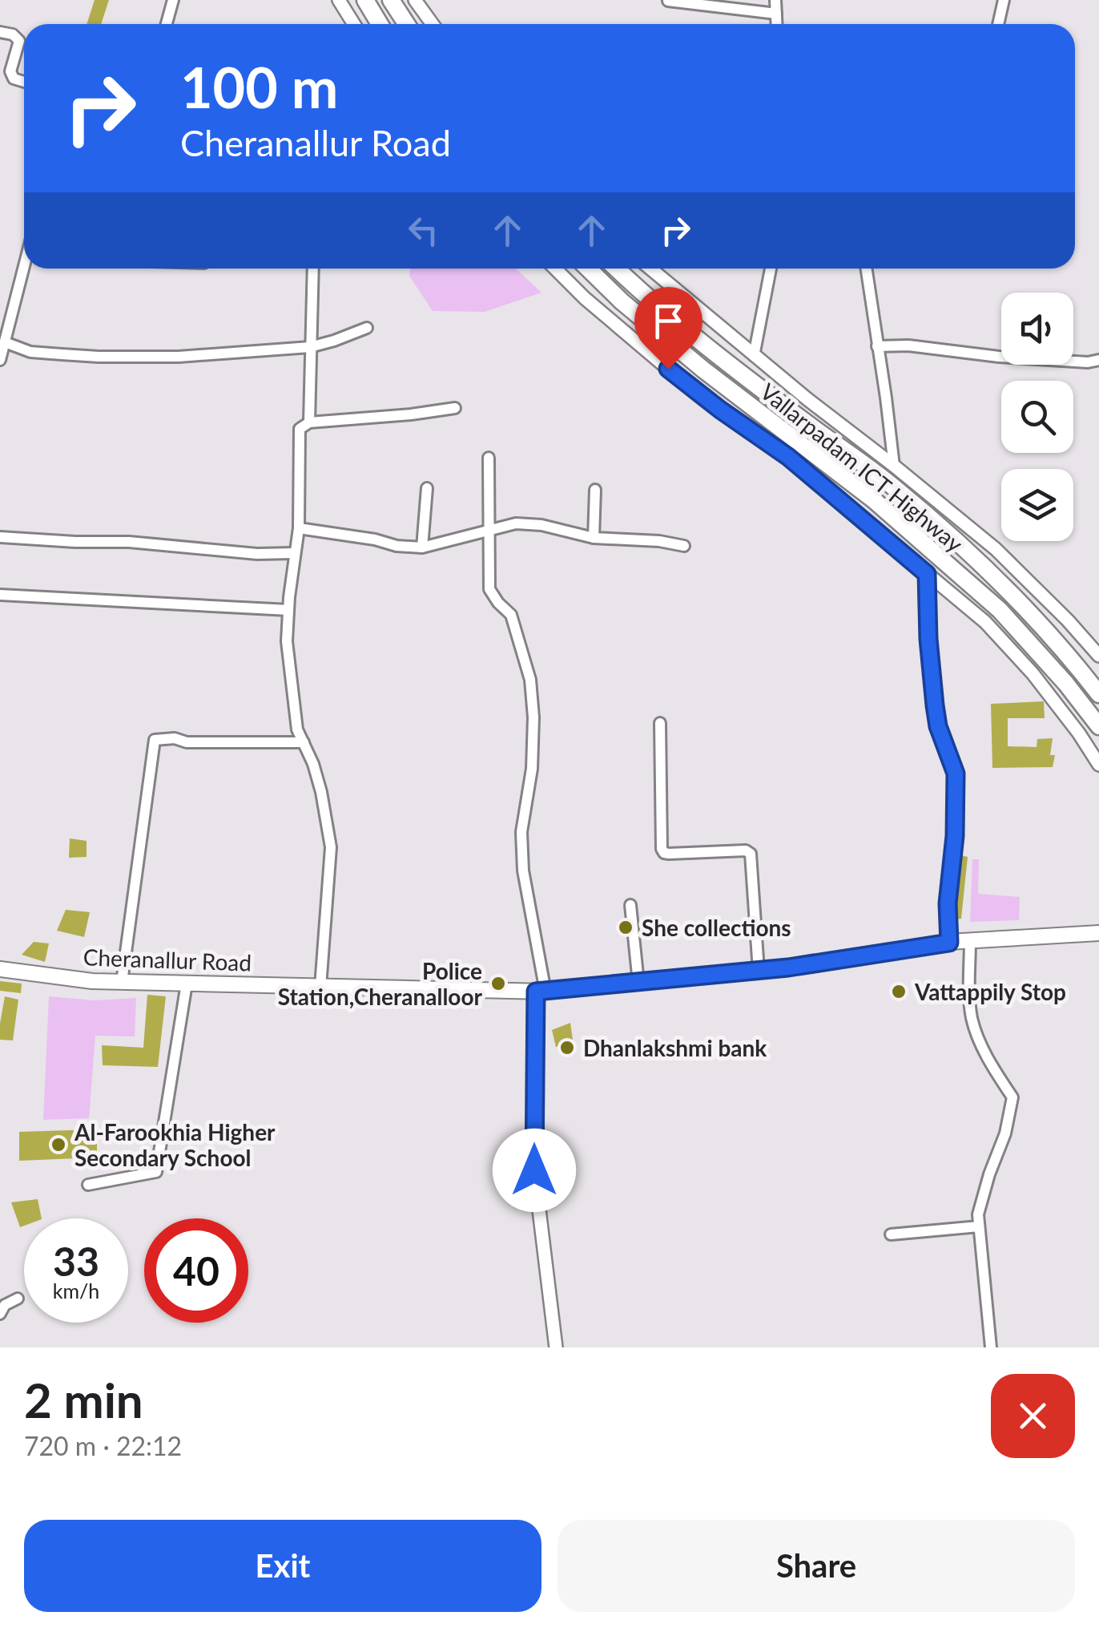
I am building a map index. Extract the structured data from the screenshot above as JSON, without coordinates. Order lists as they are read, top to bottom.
{
  "streets": {
    "highway": ["Vallarpadam ICT Highway"],
    "main road": ["Cheranallur Road"]
  },
  "places": [
    "She collections",
    "Police Station,Cheranalloor",
    "Vattappily Stop",
    "Dhanlakshmi bank",
    "Al-Farookhia Higher Secondary School"
  ],
  "page": {
    "turn": ["100 m", "Cheranallur Road"],
    "speed": "33 km/h",
    "limit": "40",
    "heading": ["2 min", "720 m · 22:12"],
    "buttons": ["Exit", "Share"]
  }
}
